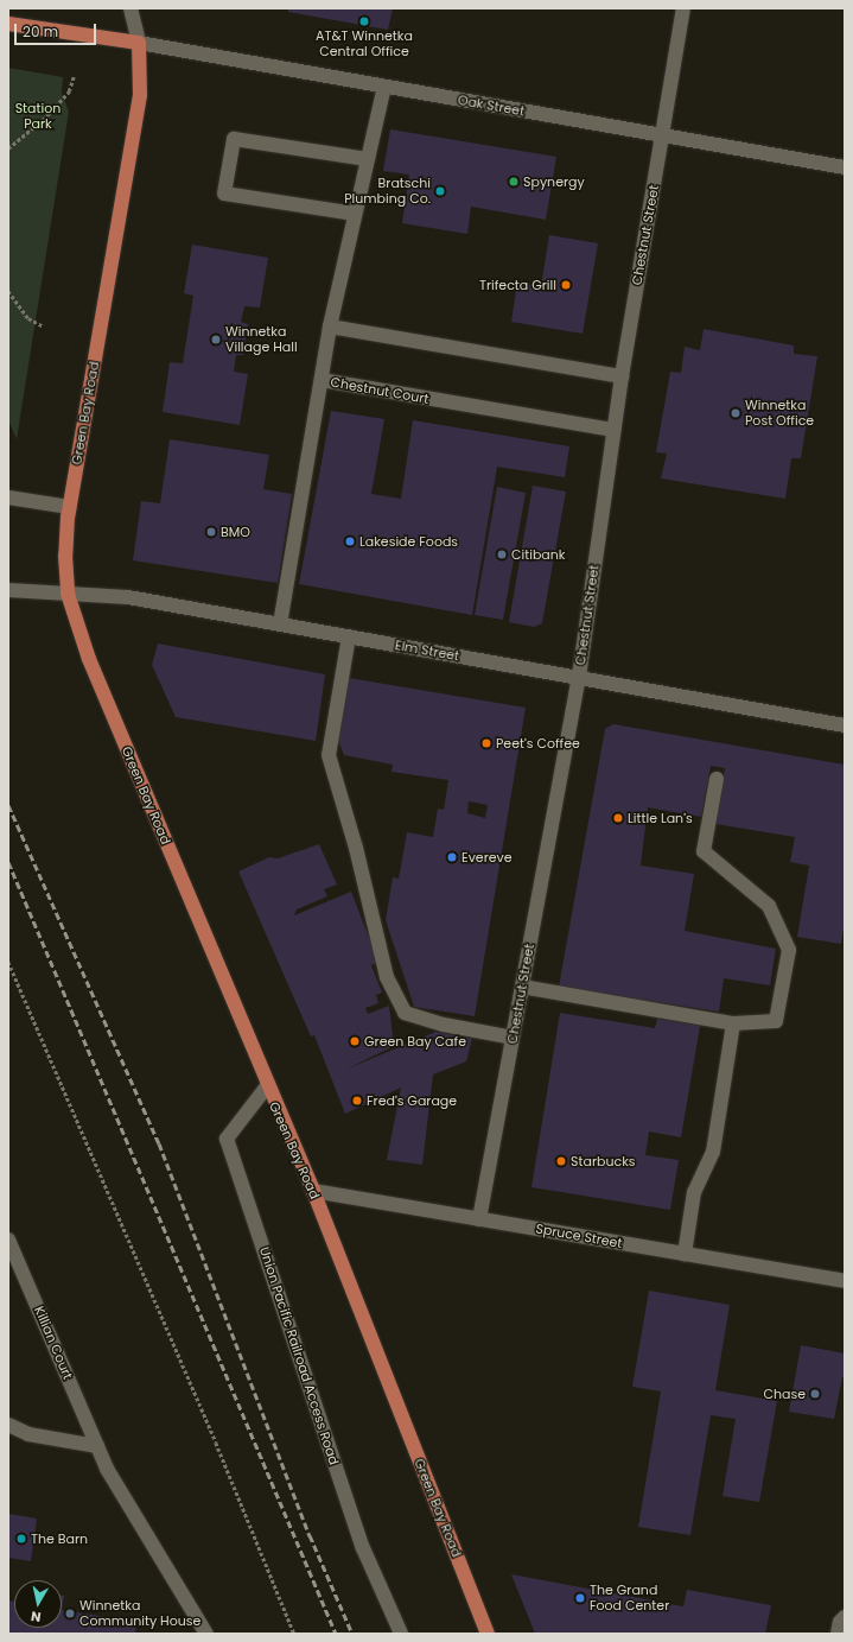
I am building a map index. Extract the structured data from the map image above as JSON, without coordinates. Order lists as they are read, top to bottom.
{
  "streets": {
    "main road": ["Green Bay Road"],
    "street": [
      "Oak Street",
      "Chestnut Street",
      "Chestnut Court",
      "Elm Street",
      "Spruce Street",
      "Killian Court",
      "Union Pacific Railroad Access Road"
    ]
  },
  "crossings": [
    ["Oak Street", "Chestnut Street"],
    ["Oak Street", "Chestnut Court"],
    ["Oak Street", "Green Bay Road"],
    ["Chestnut Street", "Chestnut Court"],
    ["Chestnut Street", "Elm Street"],
    ["Chestnut Street", "Spruce Street"],
    ["Green Bay Road", "Elm Street"],
    ["Green Bay Road", "Spruce Street"],
    ["Green Bay Road", "Union Pacific Railroad Access Road"]
  ],
  "parks": ["Station Park"],
  "places": [
    "AT&T Winnetka Central Office",
    "Spynergy",
    "Bratschi Plumbing Co.",
    "Trifecta Grill",
    "Winnetka Village Hall",
    "Winnetka Post Office",
    "BMO",
    "Lakeside Foods",
    "Citibank",
    "Peet's Coffee",
    "Little Lan's",
    "Evereve",
    "Green Bay Cafe",
    "Fred's Garage",
    "Starbucks",
    "Chase",
    "The Barn",
    "The Grand Food Center",
    "Winnetka Community House"
  ],
  "scale_bar": "20 m",
  "north": "bottom"
}
